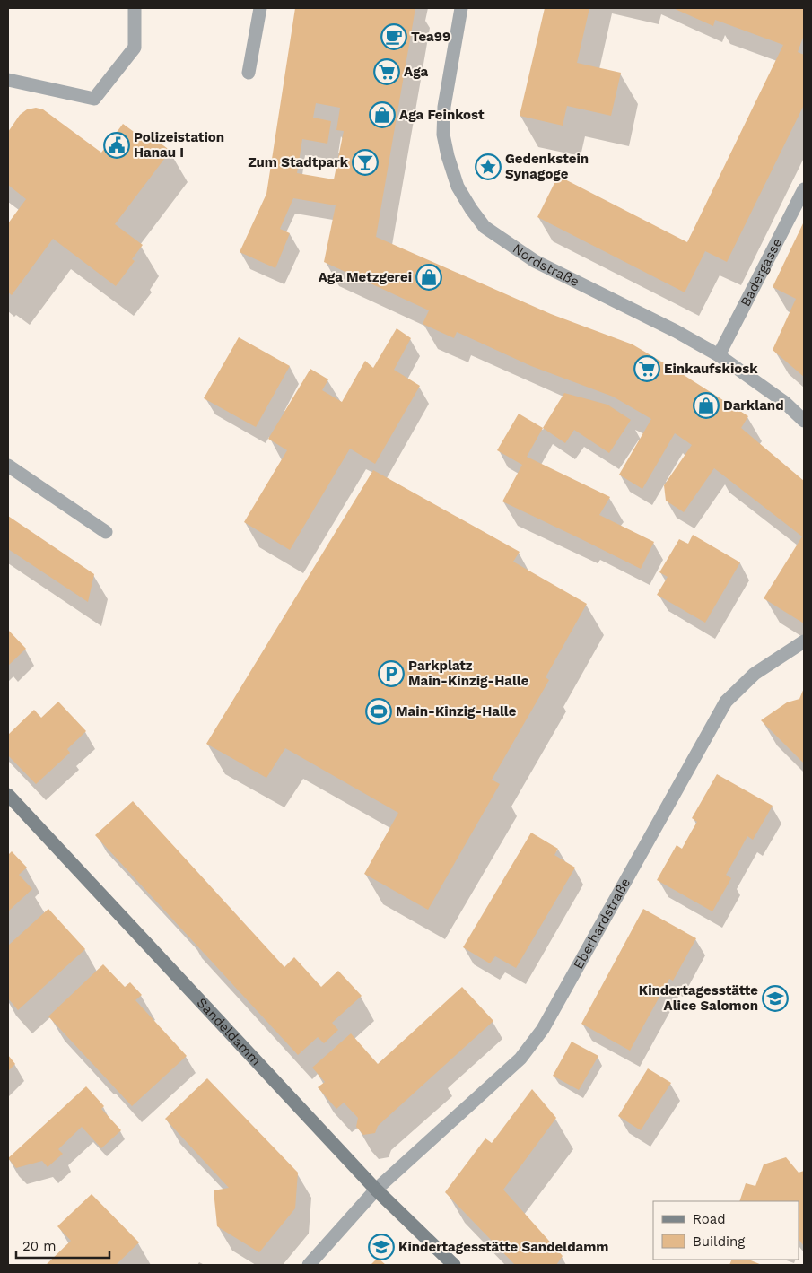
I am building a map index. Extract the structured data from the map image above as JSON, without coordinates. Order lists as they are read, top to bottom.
{
  "streets": {
    "street": [
      "Nordstraße",
      "Badergasse",
      "Eberhardstraße",
      "Sandeldamm"
    ]
  },
  "crossings": [
    ["Nordstraße", "Badergasse"],
    ["Eberhardstraße", "Sandeldamm"]
  ],
  "places": {
    "cafe": ["Tea99"],
    "supermarket": ["Aga", "Einkaufskiosk"],
    "shop": ["Aga Feinkost", "Aga Metzgerei", "Darkland"],
    "public building": ["Polizeistation Hanau I"],
    "bar": ["Zum Stadtpark"],
    "place": ["Gedenkstein Synagoge"],
    "parking": ["Parkplatz Main-Kinzig-Halle"],
    "sports": ["Main-Kinzig-Halle"],
    "school or university": ["Kindertagesstätte Alice Salomon", "Kindertagesstätte Sandeldamm"]
  },
  "legend": ["Road", "Building"],
  "scale_bar": "20 m"
}
